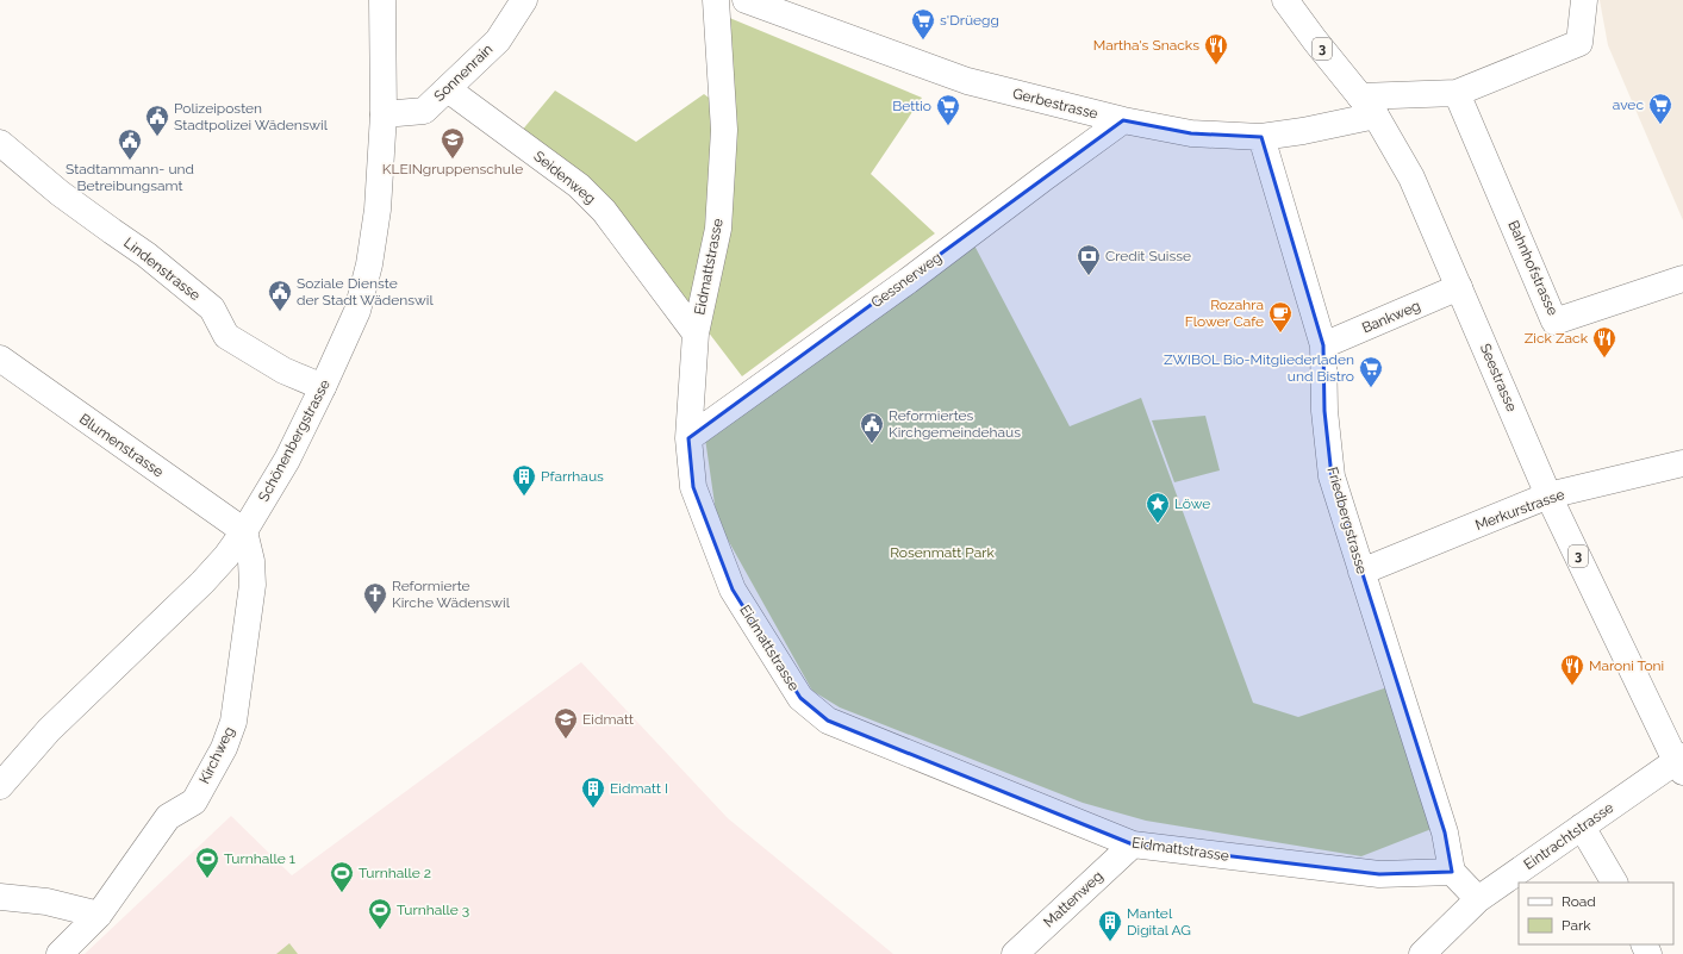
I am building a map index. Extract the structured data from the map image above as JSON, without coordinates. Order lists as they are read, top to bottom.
{
  "streets": {
    "street": [
      "3",
      "Sonnenrain",
      "Gerbestrasse",
      "Seidenweg",
      "Eidmattstrasse",
      "Bahnhofstrasse",
      "Lindenstrasse",
      "Gessnerweg",
      "Bankweg",
      "Seestrasse",
      "Schönenbergstrasse",
      "Blumenstrasse",
      "Merkurstrasse",
      "Friedbergstrasse",
      "Kirchweg",
      "Eintrachtstrasse",
      "Mattenweg"
    ]
  },
  "crossings": [
    ["Sonnenrain", "Seidenweg"],
    ["Sonnenrain", "Schönenbergstrasse"],
    ["Gerbestrasse", "Gessnerweg"],
    ["Gerbestrasse", "Seestrasse"],
    ["Gerbestrasse", "Friedbergstrasse"],
    ["Seidenweg", "Eidmattstrasse"],
    ["Eidmattstrasse", "Gessnerweg"],
    ["Eidmattstrasse", "Friedbergstrasse"],
    ["Eidmattstrasse", "Mattenweg"],
    ["Lindenstrasse", "Schönenbergstrasse"],
    ["Bankweg", "Seestrasse"],
    ["Bankweg", "Friedbergstrasse"],
    ["Seestrasse", "Merkurstrasse"],
    ["Seestrasse", "Eintrachtstrasse"],
    ["Schönenbergstrasse", "Blumenstrasse"],
    ["Schönenbergstrasse", "Kirchweg"],
    ["Blumenstrasse", "Kirchweg"],
    ["Merkurstrasse", "Friedbergstrasse"]
  ],
  "parks": ["Rosenmatt Park"],
  "places": {
    "supermarket": [
      "s'Drüegg",
      "avec",
      "Bettio",
      "ZWIBOL Bio-Mitgliederladen und Bistro"
    ],
    "restaurant": ["Martha's Snacks", "Zick Zack", "Maroni Toni"],
    "public building": [
      "Polizeiposten Stadtpolizei Wädenswil",
      "Stadtammann- und Betreibungsamt",
      "Soziale Dienste der Stadt Wädenswil",
      "Reformiertes Kirchgemeindehaus"
    ],
    "school or university": ["KLEINgruppenschule", "Eidmatt"],
    "bank": ["Credit Suisse"],
    "cafe": ["Rozahra Flower Cafe"],
    "building": ["Pfarrhaus", "Eidmatt I", "Mantel Digital AG"],
    "place": ["Löwe"],
    "church": ["Reformierte Kirche Wädenswil"],
    "sports": ["Turnhalle 1", "Turnhalle 2", "Turnhalle 3"]
  },
  "legend": ["Road", "Park"]
}
